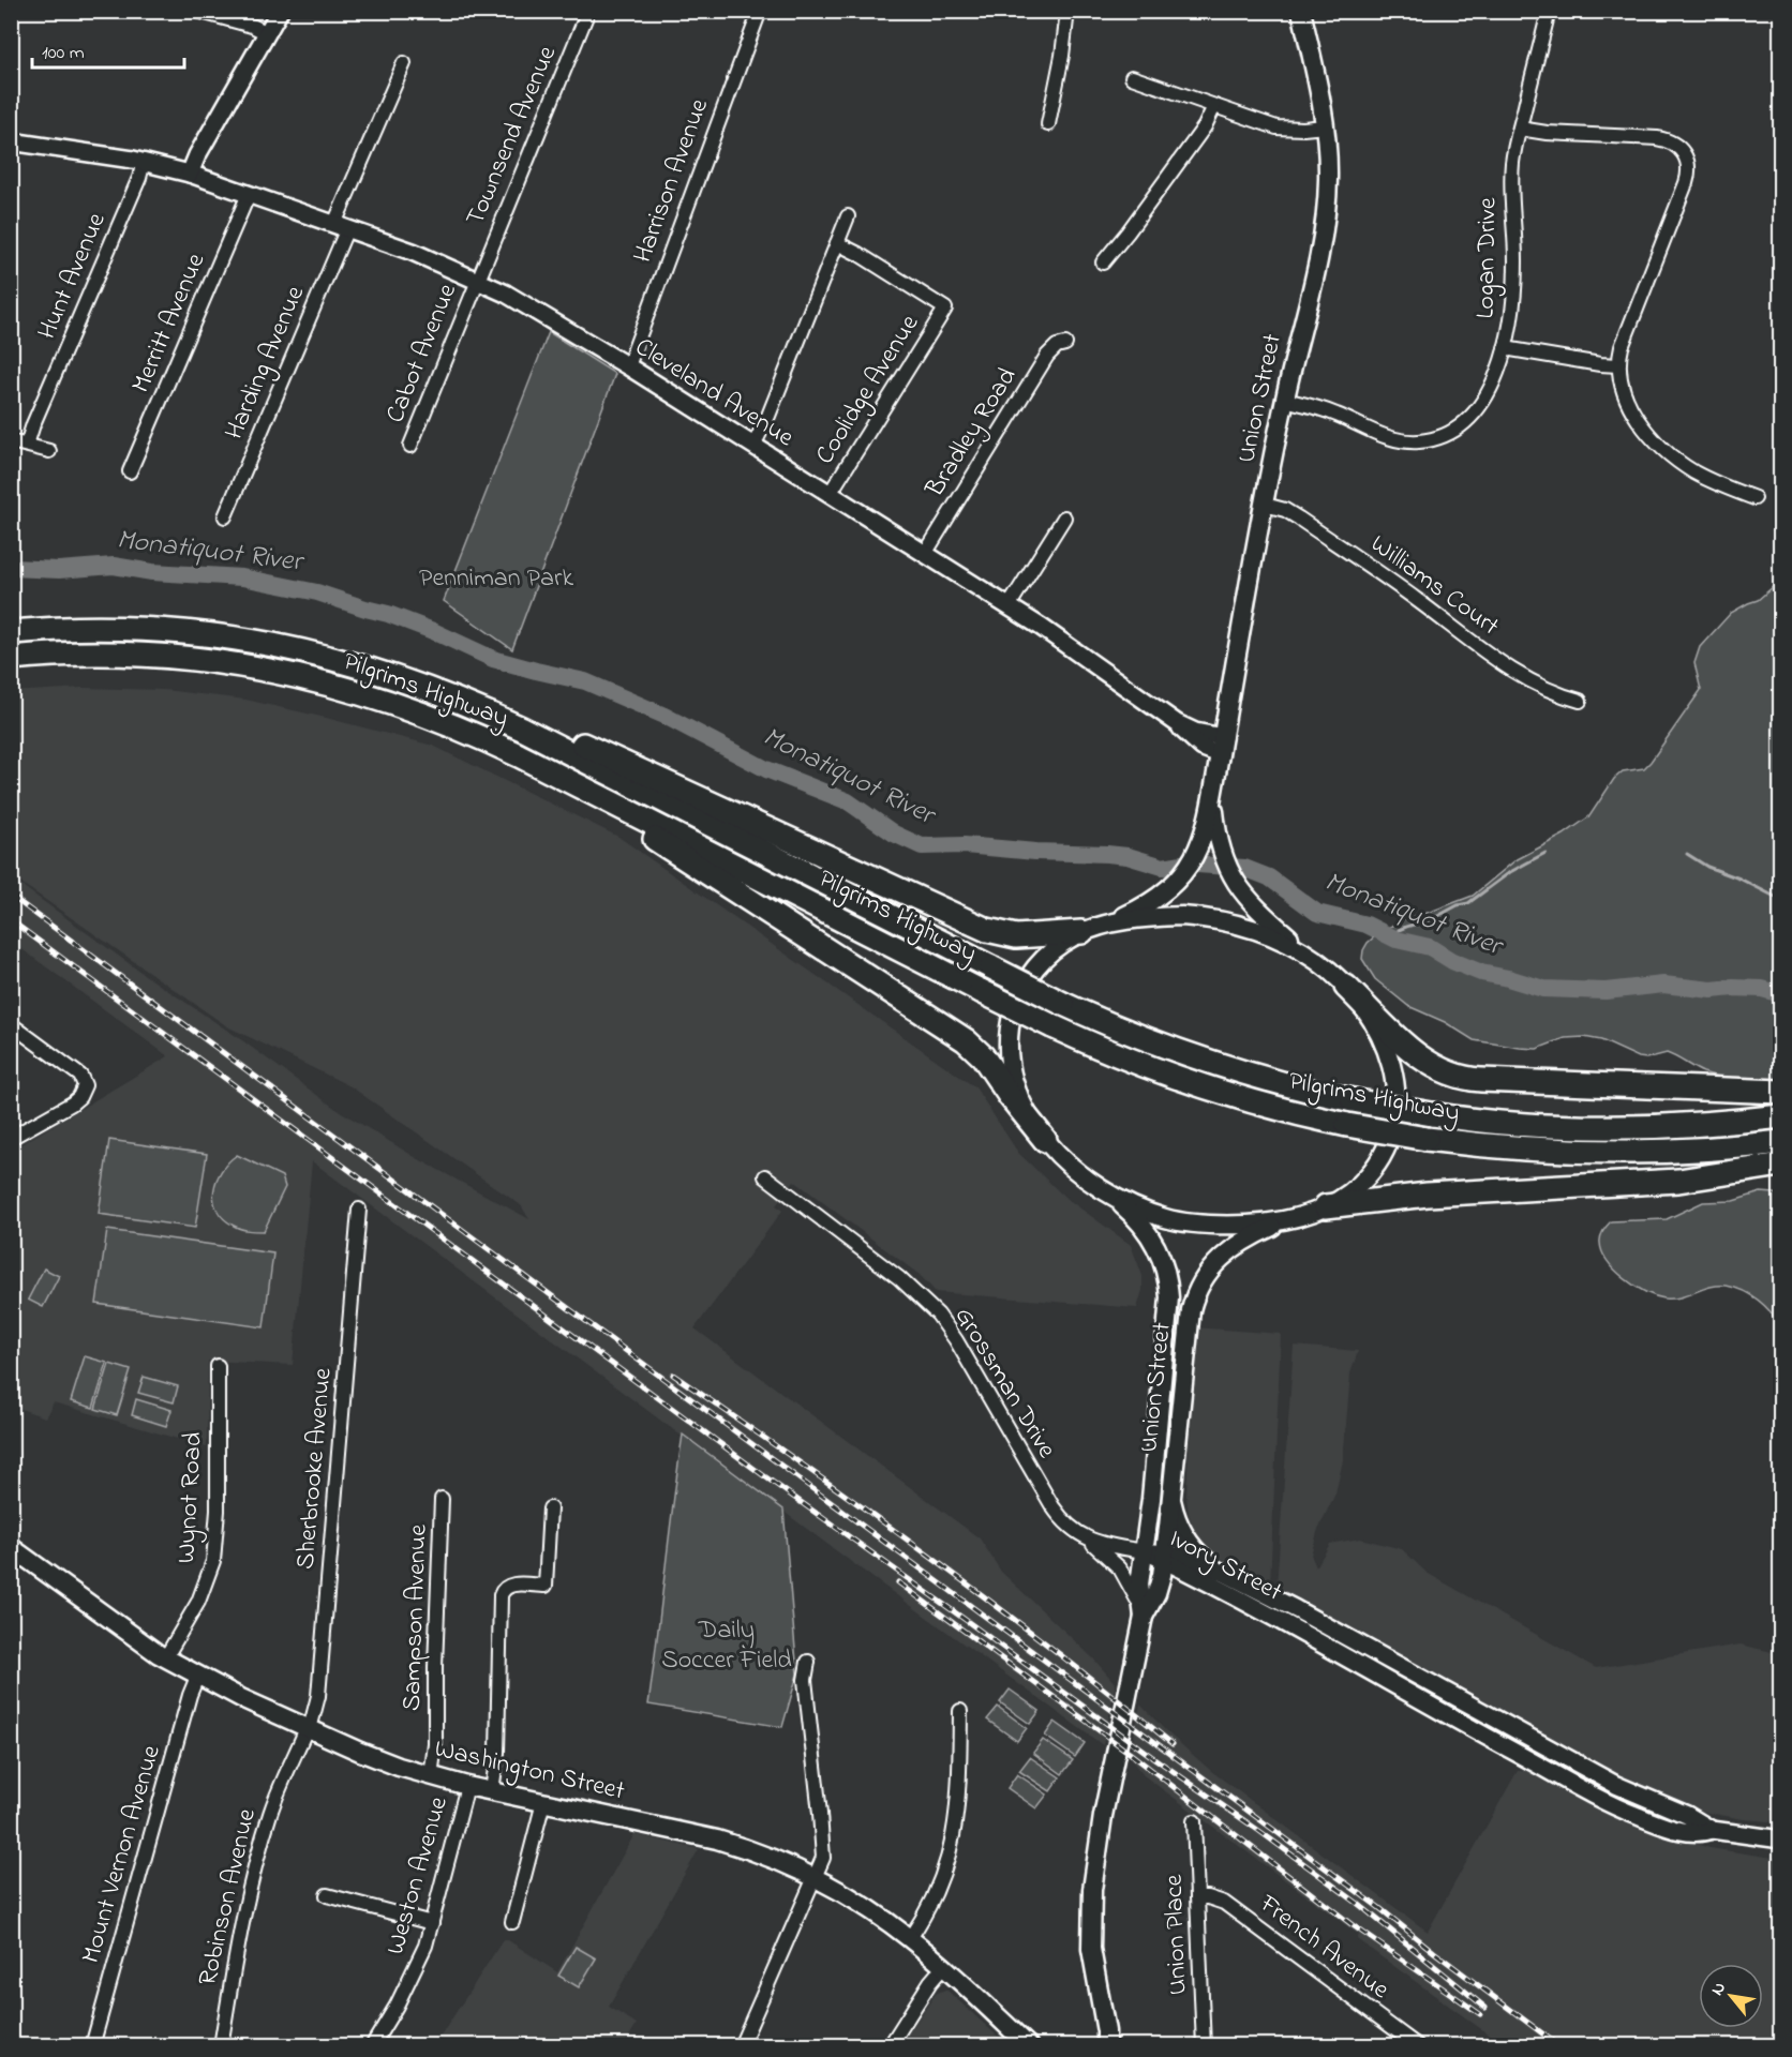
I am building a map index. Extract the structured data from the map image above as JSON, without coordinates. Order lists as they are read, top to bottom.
{
  "streets": {
    "highway": ["Pilgrims Highway"],
    "main road": ["Union Street", "Washington Street"],
    "street": [
      "Townsend Avenue",
      "Harrison Avenue",
      "Logan Drive",
      "Hunt Avenue",
      "Merritt Avenue",
      "Cabot Avenue",
      "Harding Avenue",
      "Coolidge Avenue",
      "Cleveland Avenue",
      "Bradley Road",
      "Williams Court",
      "Grossman Drive",
      "Sherbrooke Avenue",
      "Wynot Road",
      "Ivory Street",
      "Sampson Avenue",
      "Mount Vernon Avenue",
      "Weston Avenue",
      "Robinson Avenue",
      "Union Place",
      "French Avenue"
    ]
  },
  "crossings": [
    ["Townsend Avenue", "Cabot Avenue"],
    ["Townsend Avenue", "Cleveland Avenue"],
    ["Harrison Avenue", "Cleveland Avenue"],
    ["Logan Drive", "Union Street"],
    ["Hunt Avenue", "Cleveland Avenue"],
    ["Merritt Avenue", "Cleveland Avenue"],
    ["Cabot Avenue", "Cleveland Avenue"],
    ["Harding Avenue", "Cleveland Avenue"],
    ["Coolidge Avenue", "Cleveland Avenue"],
    ["Cleveland Avenue", "Union Street"],
    ["Cleveland Avenue", "Bradley Road"],
    ["Union Street", "Williams Court"],
    ["Union Street", "Grossman Drive"],
    ["Union Street", "Ivory Street"],
    ["Grossman Drive", "Ivory Street"],
    ["Sherbrooke Avenue", "Washington Street"],
    ["Sherbrooke Avenue", "Robinson Avenue"],
    ["Wynot Road", "Washington Street"],
    ["Sampson Avenue", "Washington Street"],
    ["Washington Street", "Mount Vernon Avenue"],
    ["Washington Street", "Weston Avenue"],
    ["Washington Street", "Robinson Avenue"],
    ["Union Place", "French Avenue"]
  ],
  "water": ["Monatiquot River"],
  "parks": ["Penniman Park", "Daily Soccer Field"],
  "scale_bar": "100 m",
  "north": "top left"
}
